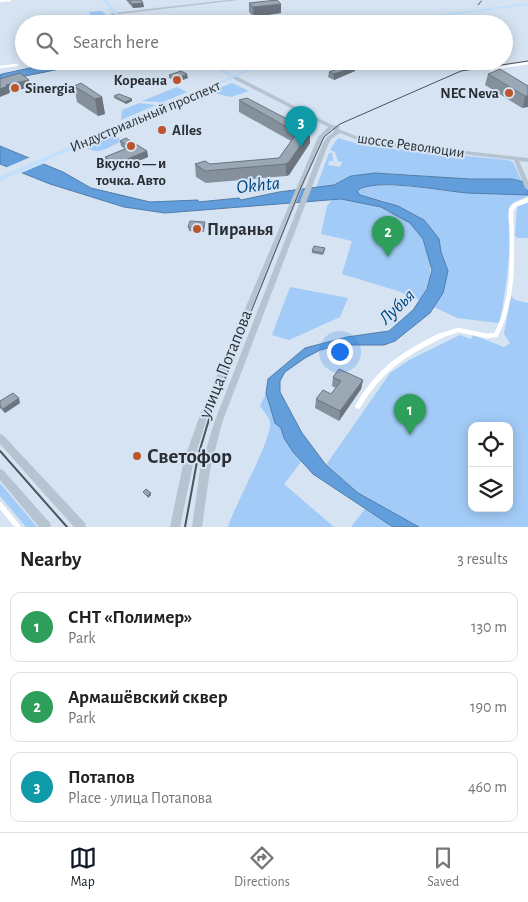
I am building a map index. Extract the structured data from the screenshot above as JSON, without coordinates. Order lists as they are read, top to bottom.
{
  "streets": {
    "main road": ["Индустриальный проспект", "шоссе Революции"],
    "street": ["улица Потапова"]
  },
  "crossings": [
    ["Индустриальный проспект", "шоссе Революции"],
    ["шоссе Революции", "улица Потапова"]
  ],
  "water": ["Okhta", "Лубья"],
  "places": [
    "Кореана",
    "Sinergia",
    "NEC Neva",
    "Alles",
    "Вкусно — и точка. Авто",
    "Пиранья",
    "Светофор"
  ],
  "page": {
    "search": "Search here",
    "pins": ["3", "2", "1"],
    "heading": ["Nearby", "3 results"],
    "list": [
      {
        "mark": "1",
        "name": "СНТ «Полимер»",
        "note": "Park",
        "value": "130 m"
      },
      {
        "mark": "2",
        "name": "Армашёвский сквер",
        "note": "Park",
        "value": "190 m"
      },
      {
        "mark": "3",
        "name": "Потапов",
        "note": "Place · улица Потапова",
        "value": "460 m"
      }
    ],
    "nav": ["Map", "Directions", "Saved"]
  }
}
